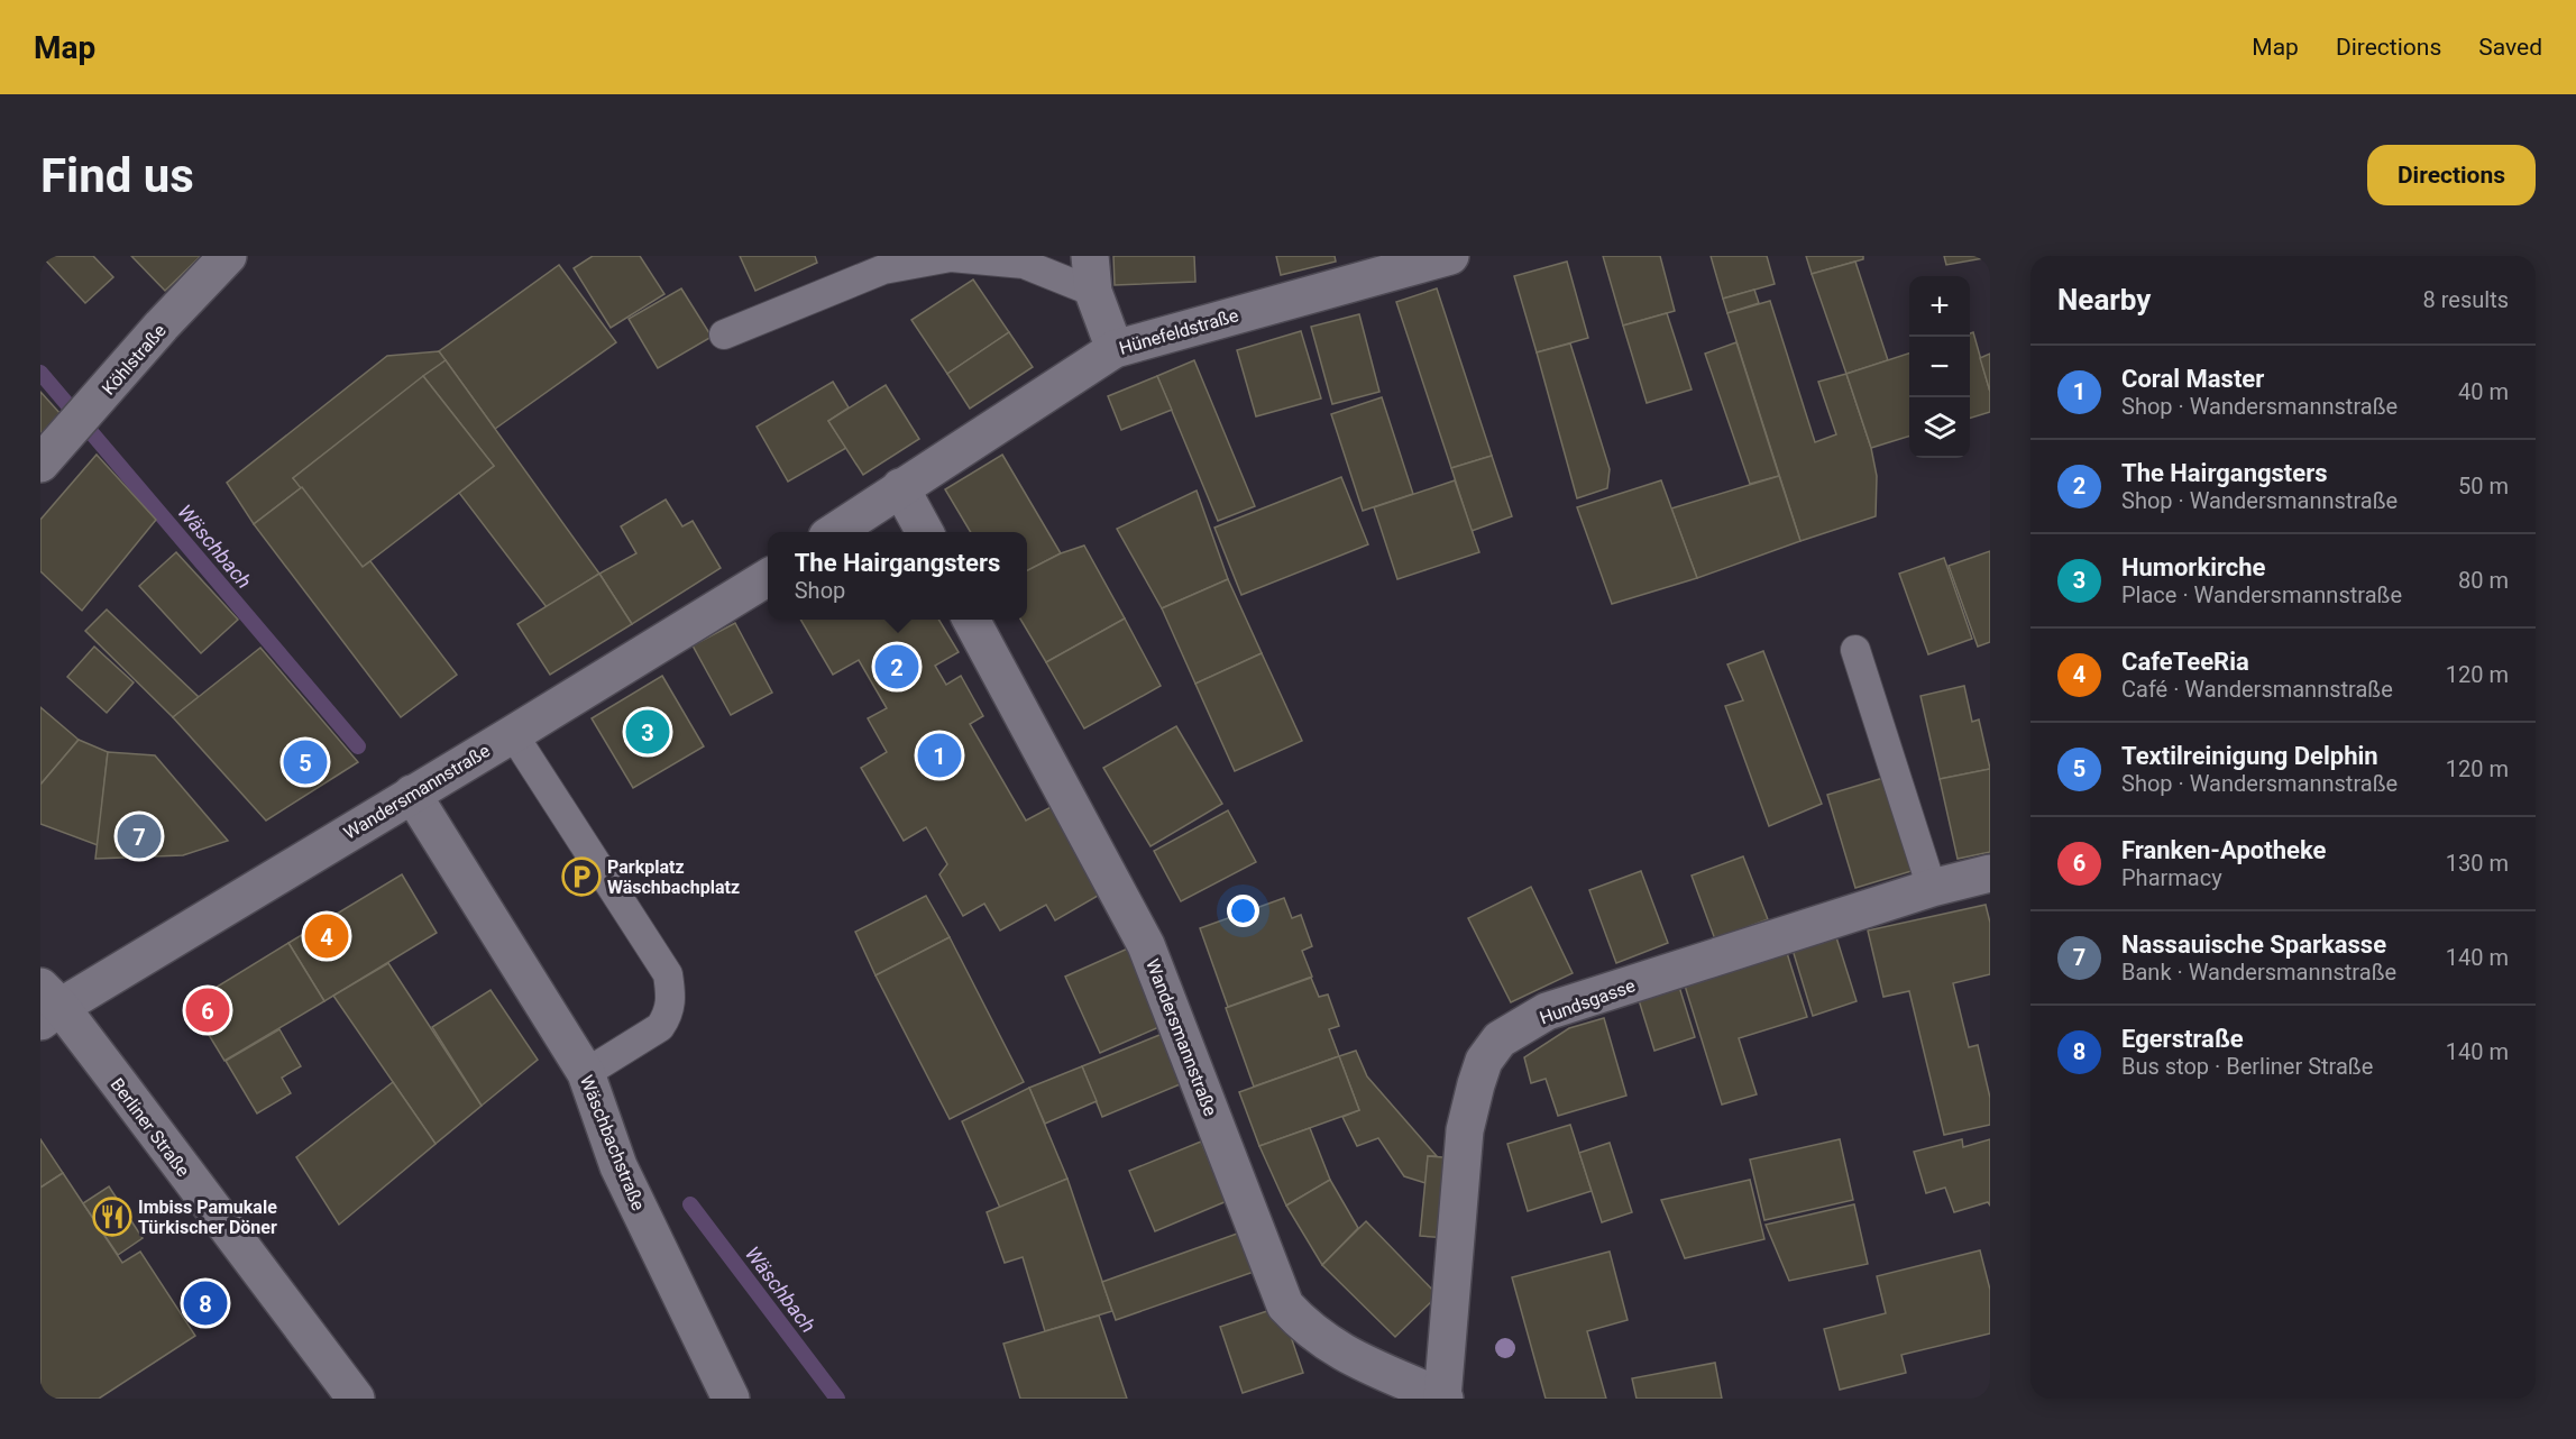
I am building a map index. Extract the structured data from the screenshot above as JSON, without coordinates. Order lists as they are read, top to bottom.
{
  "streets": {
    "street": [
      "Hünefeldstraße",
      "Köhlstraße",
      "Wandersmannstraße",
      "Hundsgasse",
      "Berliner Straße",
      "Wäschbachstraße"
    ]
  },
  "crossings": [
    ["Wandersmannstraße", "Hundsgasse"],
    ["Wandersmannstraße", "Berliner Straße"],
    ["Wandersmannstraße", "Wäschbachstraße"]
  ],
  "water": ["Wäschbach"],
  "places": {
    "parking": ["Parkplatz Wäschbachplatz"],
    "restaurant": ["Imbiss Pamukale Türkischer Döner"]
  },
  "page": {
    "header": "Map",
    "nav": ["Map", "Directions", "Saved"],
    "buttons": "Directions",
    "title": "Find us",
    "heading": ["Nearby", "8 results"],
    "map_buttons": ["+", "−"],
    "list": [
      {
        "mark": "1",
        "name": "Coral Master",
        "note": "Shop · Wandersmannstraße",
        "value": "40 m"
      },
      {
        "mark": "2",
        "name": "The Hairgangsters",
        "note": "Shop · Wandersmannstraße",
        "value": "50 m"
      },
      {
        "mark": "3",
        "name": "Humorkirche",
        "note": "Place · Wandersmannstraße",
        "value": "80 m"
      },
      {
        "mark": "4",
        "name": "CafeTeeRia",
        "note": "Café · Wandersmannstraße",
        "value": "120 m"
      },
      {
        "mark": "5",
        "name": "Textilreinigung Delphin",
        "note": "Shop · Wandersmannstraße",
        "value": "120 m"
      },
      {
        "mark": "6",
        "name": "Franken-Apotheke",
        "note": "Pharmacy",
        "value": "130 m"
      },
      {
        "mark": "7",
        "name": "Nassauische Sparkasse",
        "note": "Bank · Wandersmannstraße",
        "value": "140 m"
      },
      {
        "mark": "8",
        "name": "Egerstraße",
        "note": "Bus stop · Berliner Straße",
        "value": "140 m"
      }
    ],
    "popup": ["The Hairgangsters", "Shop"],
    "pins": [
      "2",
      "3",
      "1",
      "5",
      "7",
      "4",
      "6",
      "8"
    ]
  }
}
